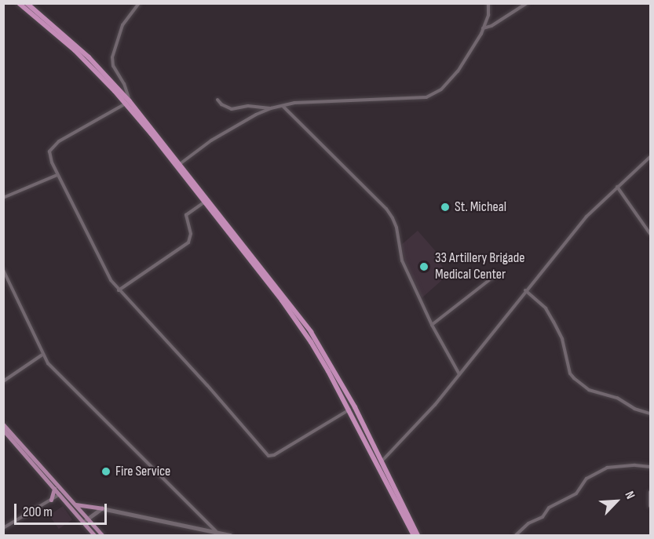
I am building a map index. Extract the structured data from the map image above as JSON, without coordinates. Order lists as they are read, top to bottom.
{
  "places": ["St. Micheal", "33 Artillery Brigade Medical Center", "Fire Service"],
  "scale_bar": "200 m",
  "north": "top right"
}
